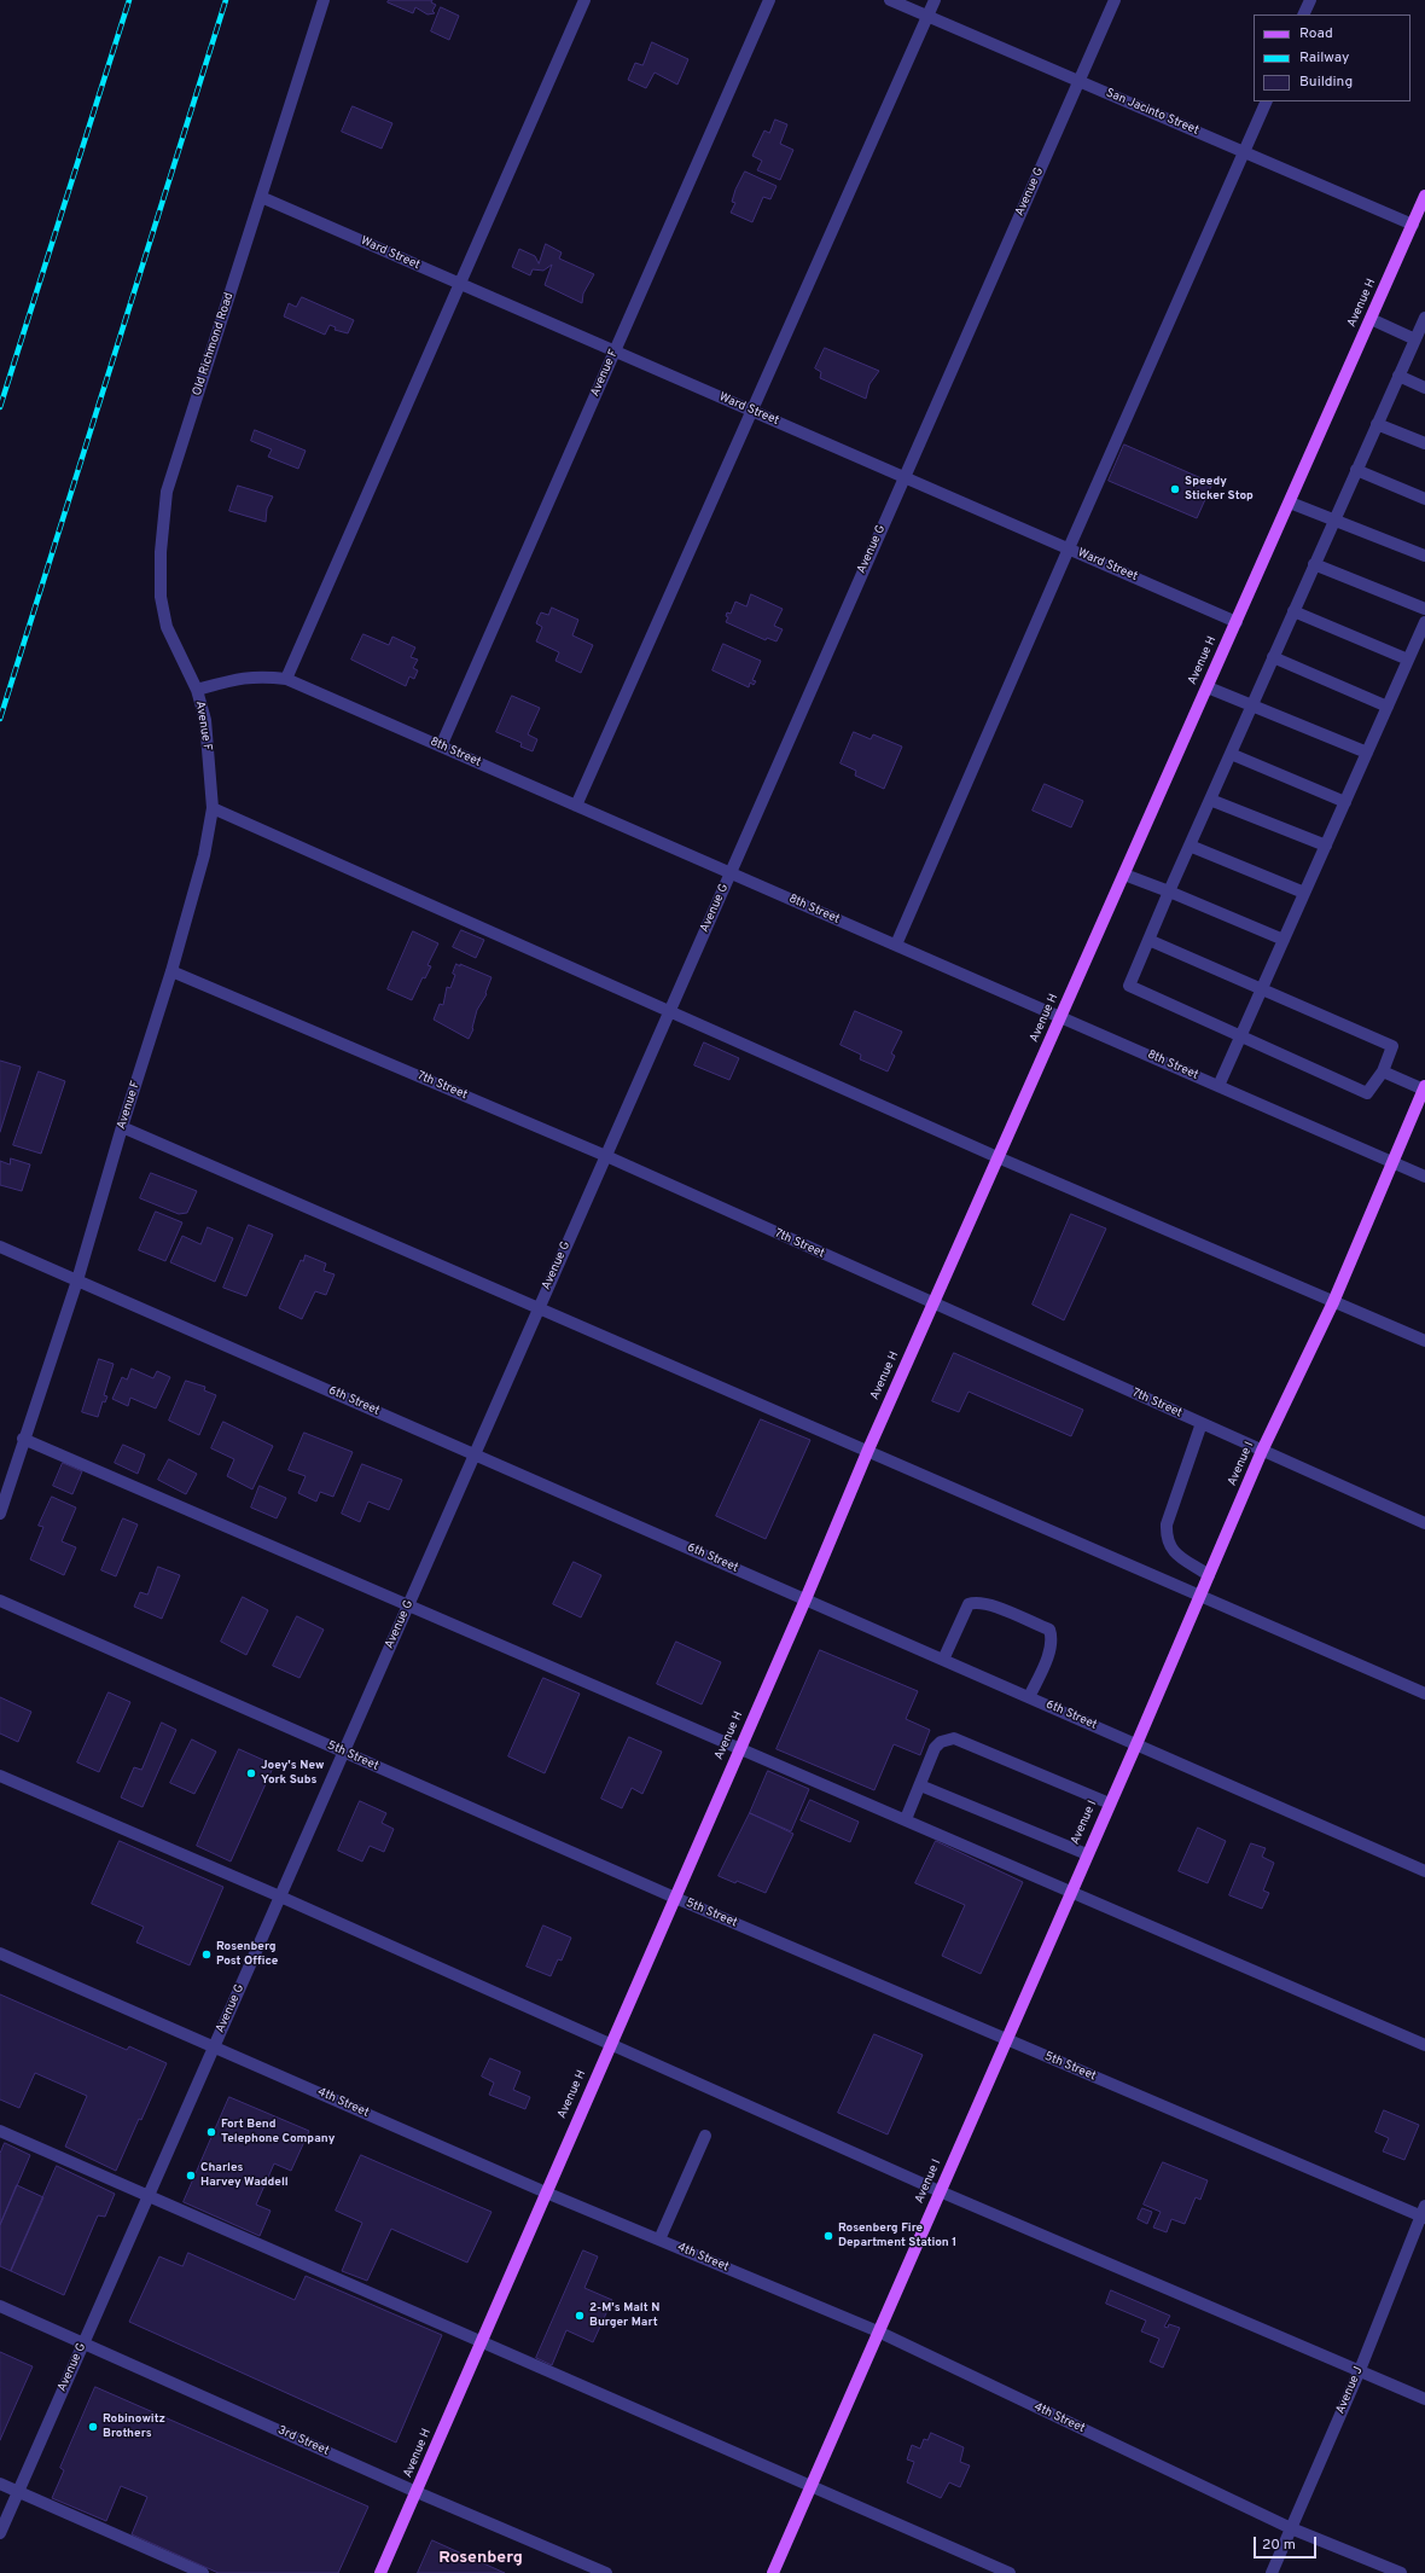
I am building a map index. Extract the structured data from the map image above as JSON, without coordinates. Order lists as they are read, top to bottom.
{
  "streets": {
    "main road": ["Avenue H", "Avenue I"],
    "street": [
      "San Jacinto Street",
      "Avenue G",
      "Ward Street",
      "Old Richmond Road",
      "Avenue F",
      "8th Street",
      "7th Street",
      "6th Street",
      "5th Street",
      "4th Street",
      "Avenue J",
      "3rd Street"
    ]
  },
  "crossings": [
    ["San Jacinto Street", "Avenue G"],
    ["San Jacinto Street", "Avenue H"],
    ["Avenue G", "Ward Street"],
    ["Avenue G", "8th Street"],
    ["Avenue G", "7th Street"],
    ["Avenue G", "6th Street"],
    ["Avenue G", "5th Street"],
    ["Avenue G", "4th Street"],
    ["Avenue G", "3rd Street"],
    ["Ward Street", "Avenue H"],
    ["Ward Street", "Old Richmond Road"],
    ["Ward Street", "Avenue F"],
    ["Avenue H", "8th Street"],
    ["Avenue H", "7th Street"],
    ["Avenue H", "6th Street"],
    ["Avenue H", "5th Street"],
    ["Avenue H", "4th Street"],
    ["Avenue H", "3rd Street"],
    ["Old Richmond Road", "Avenue F"],
    ["Old Richmond Road", "8th Street"],
    ["Avenue F", "8th Street"],
    ["Avenue F", "7th Street"],
    ["Avenue F", "6th Street"],
    ["8th Street", "Avenue I"],
    ["7th Street", "Avenue I"],
    ["6th Street", "Avenue I"],
    ["Avenue I", "5th Street"],
    ["Avenue I", "4th Street"],
    ["5th Street", "Avenue J"],
    ["4th Street", "Avenue J"]
  ],
  "districts": ["Rosenberg"],
  "places": [
    "Speedy Sticker Stop",
    "Joey's New York Subs",
    "Rosenberg Post Office",
    "Fort Bend Telephone Company",
    "Charles Harvey Waddell",
    "Rosenberg Fire Department Station 1",
    "2-M's Malt N Burger Mart",
    "Robinowitz Brothers"
  ],
  "legend": ["Road", "Railway", "Building"],
  "scale_bar": "20 m"
}
